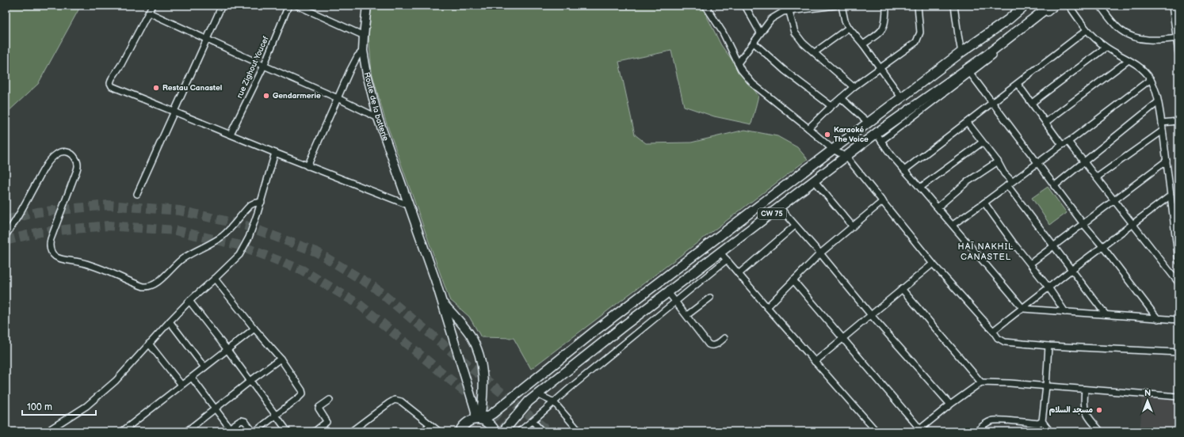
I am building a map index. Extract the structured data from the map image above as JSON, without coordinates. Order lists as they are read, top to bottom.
{
  "streets": {
    "main road": ["Route de la batterie", "CW 75"],
    "street": ["rue Zighout Youcef"]
  },
  "districts": ["HAÏ NAKHIL CANASTEL"],
  "places": [
    "Restau Canastel",
    "Gendarmerie",
    "Karaoké The Voice",
    "مسجد السلام"
  ],
  "scale_bar": "100 m",
  "north": "top"
}
